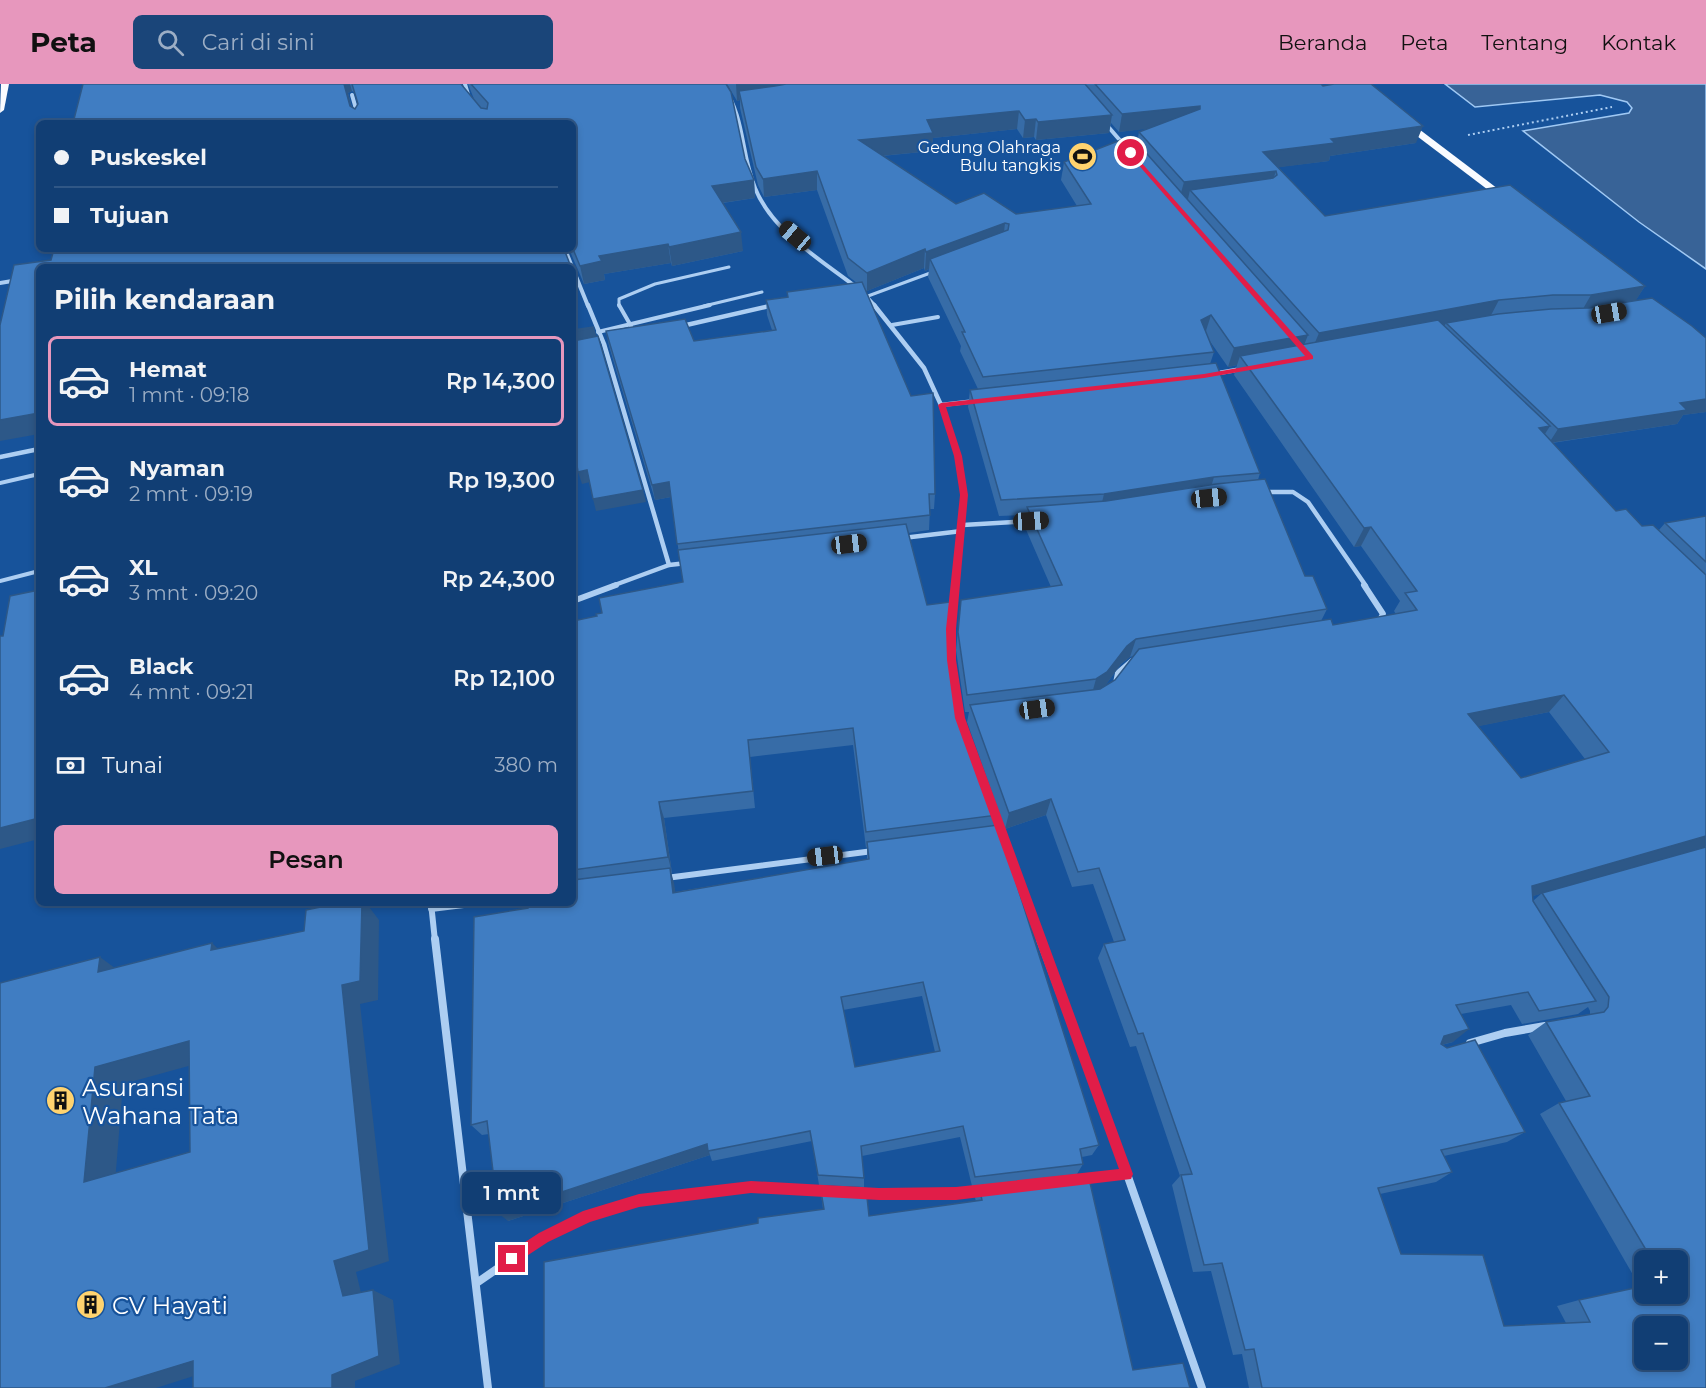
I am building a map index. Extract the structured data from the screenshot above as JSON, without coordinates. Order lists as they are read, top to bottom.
{
  "places": {
    "sports": ["Gedung Olahraga Bulu tangkis"],
    "building": ["Asuransi Wahana Tata", "CV Hayati"]
  },
  "page": {
    "header": "Peta",
    "search": "Cari di sini",
    "nav": [
      "Beranda",
      "Peta",
      "Tentang",
      "Kontak"
    ],
    "banner": ["Puskeskel", "Tujuan"],
    "heading": "Pilih kendaraan",
    "list": [
      {
        "name": "Hemat",
        "note": "1 mnt · 09:18",
        "value": "Rp 14,300"
      },
      {
        "name": "Nyaman",
        "note": "2 mnt · 09:19",
        "value": "Rp 19,300"
      },
      {
        "name": "XL",
        "note": "3 mnt · 09:20",
        "value": "Rp 24,300"
      },
      {
        "name": "Black",
        "note": "4 mnt · 09:21",
        "value": "Rp 12,100"
      }
    ],
    "pay": ["Tunai", "380 m"],
    "buttons": "Pesan",
    "bubble": "1 mnt",
    "map_buttons": ["+", "−"]
  }
}
